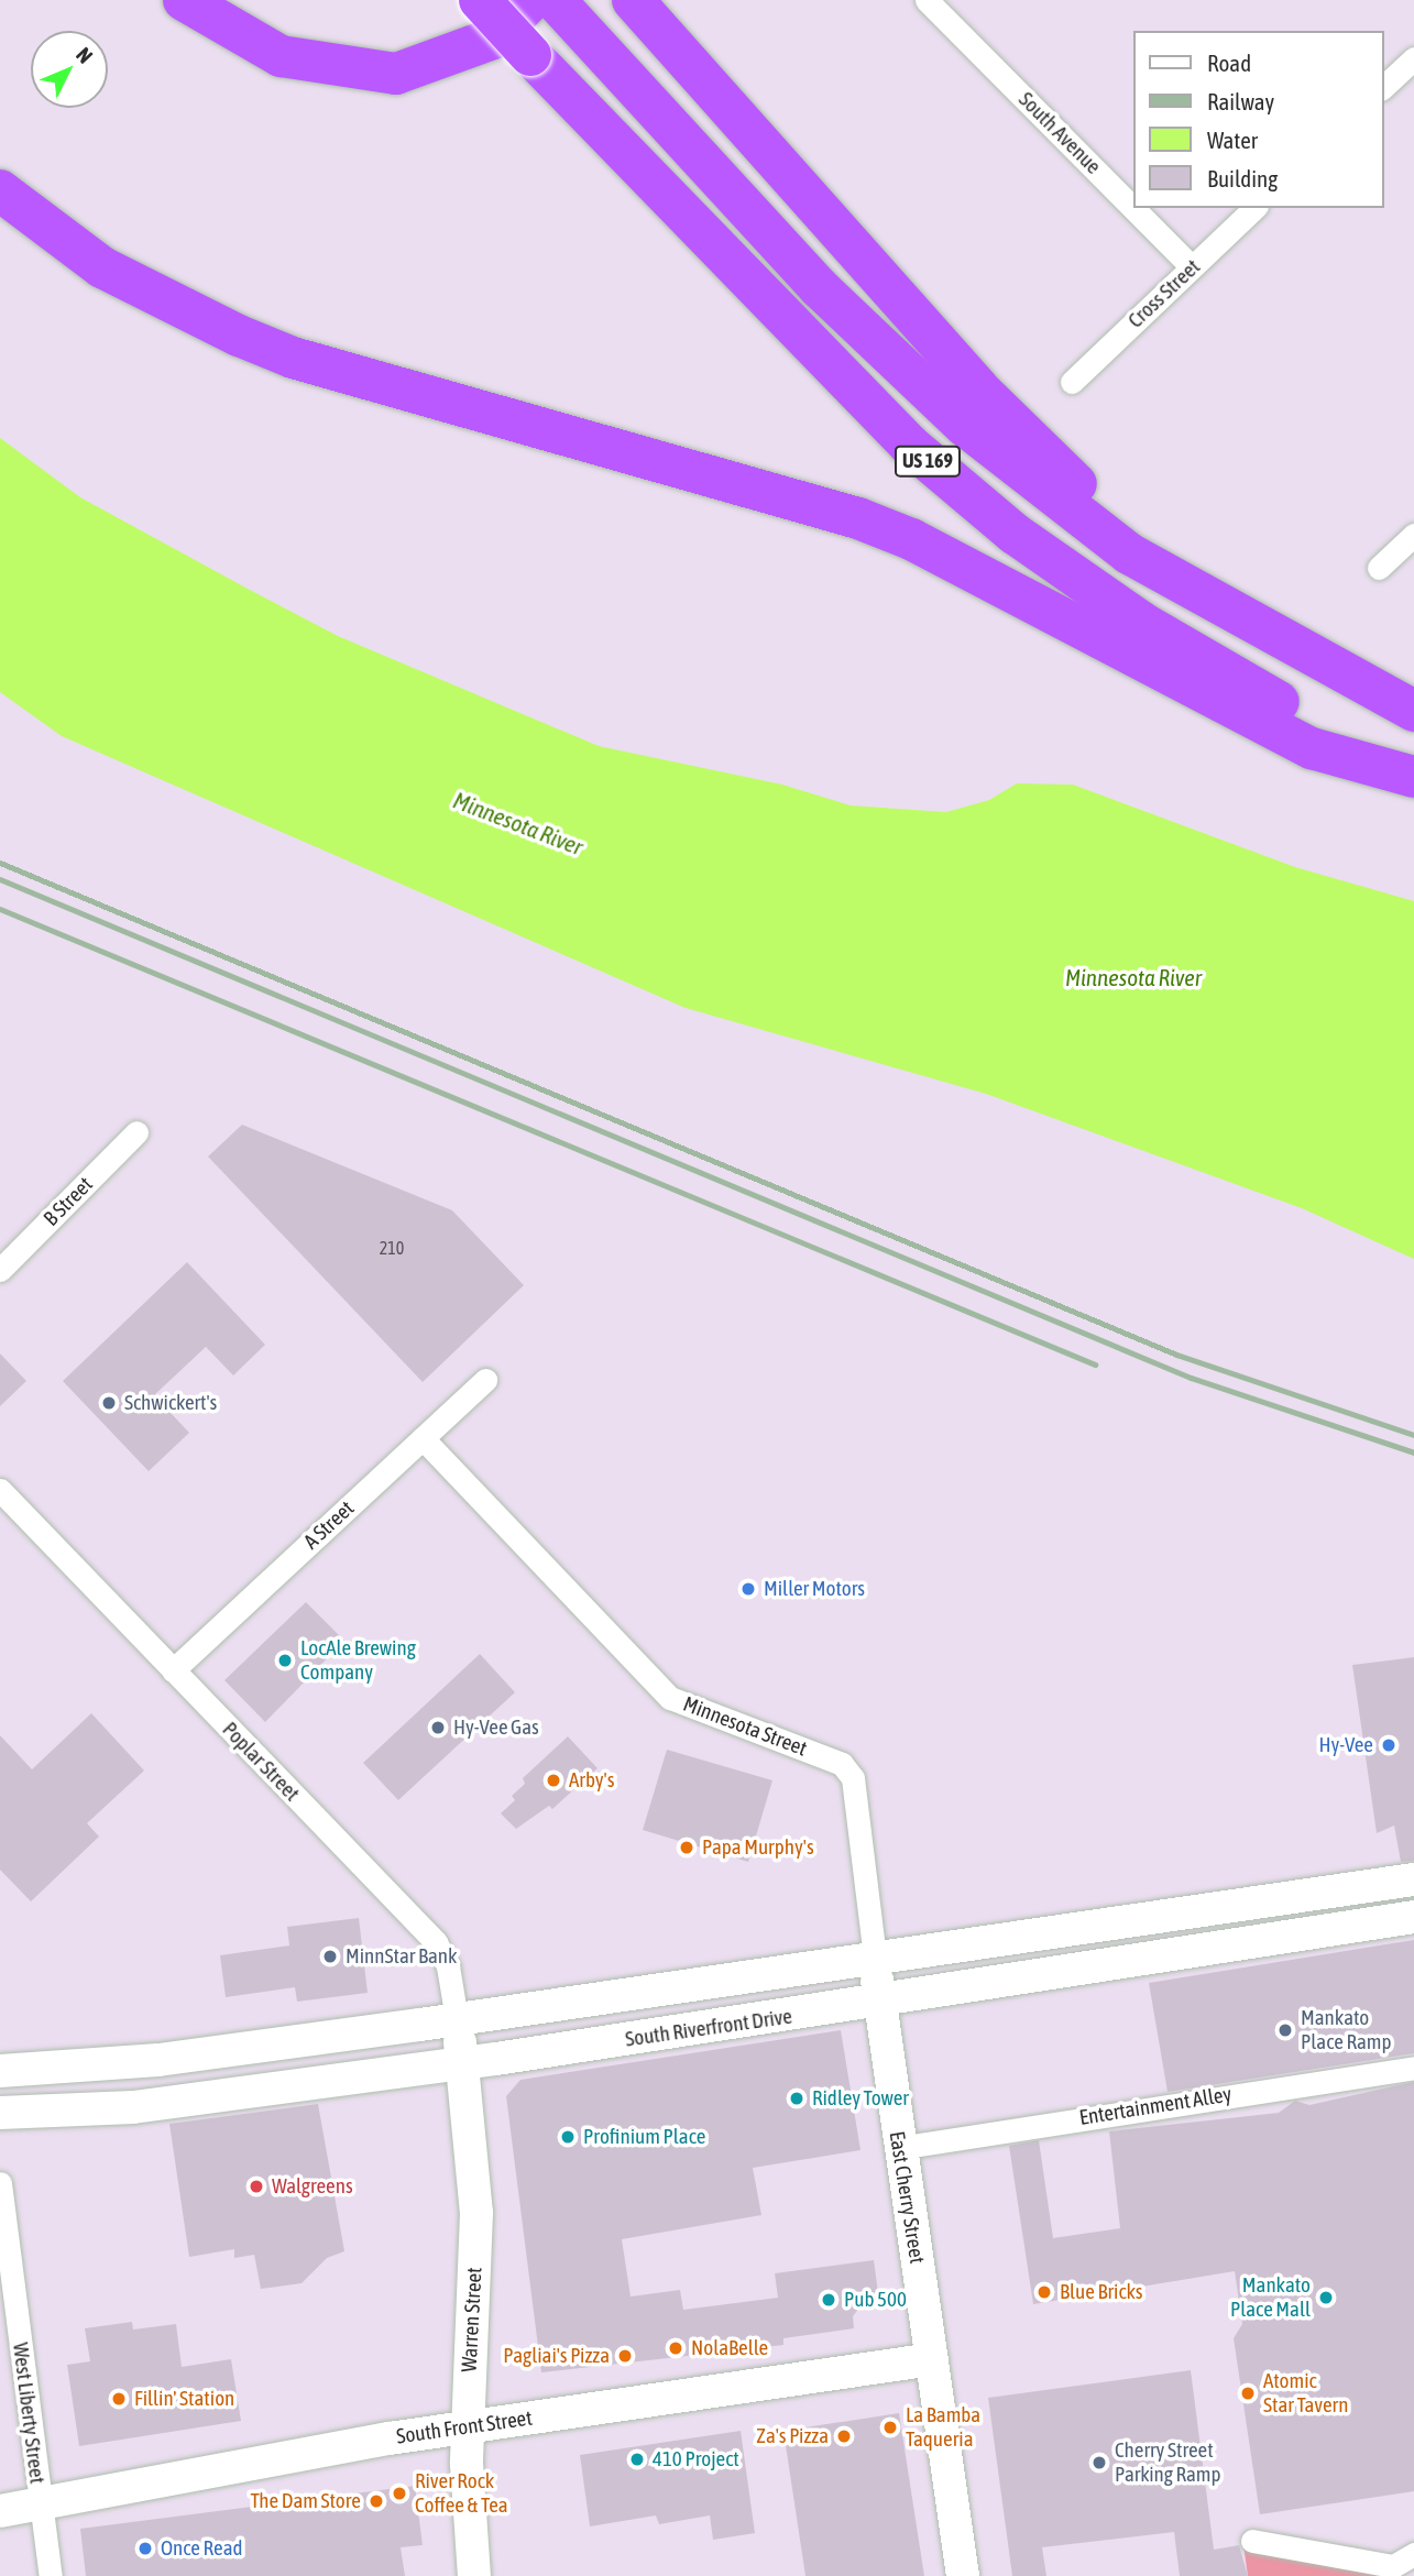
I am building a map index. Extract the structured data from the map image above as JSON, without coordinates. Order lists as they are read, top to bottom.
{
  "streets": {
    "highway": ["US 169"],
    "main road": [
      "Minnesota Street",
      "Poplar Street",
      "South Riverfront Drive",
      "East Cherry Street",
      "Warren Street",
      "South Front Street"
    ],
    "street": [
      "South Avenue",
      "Cross Street",
      "B Street",
      "A Street",
      "Entertainment Alley",
      "West Liberty Street"
    ]
  },
  "crossings": [
    ["South Avenue", "Cross Street"],
    ["A Street", "Minnesota Street"],
    ["A Street", "Poplar Street"],
    ["Minnesota Street", "South Riverfront Drive"],
    ["Minnesota Street", "East Cherry Street"],
    ["Poplar Street", "South Riverfront Drive"],
    ["Poplar Street", "Warren Street"],
    ["South Riverfront Drive", "East Cherry Street"],
    ["South Riverfront Drive", "Warren Street"],
    ["Entertainment Alley", "East Cherry Street"],
    ["East Cherry Street", "South Front Street"],
    ["Warren Street", "South Front Street"],
    ["West Liberty Street", "South Front Street"]
  ],
  "water": ["Minnesota River"],
  "places": [
    "Schwickert's",
    "Miller Motors",
    "LocAle Brewing Company",
    "Hy-Vee Gas",
    "Hy-Vee",
    "Arby's",
    "Papa Murphy's",
    "MinnStar Bank",
    "Mankato Place Ramp",
    "Ridley Tower",
    "Profinium Place",
    "Walgreens",
    "Blue Bricks",
    "Mankato Place Mall",
    "Pub 500",
    "NolaBelle",
    "Pagliai's Pizza",
    "Atomic Star Tavern",
    "Fillin' Station",
    "La Bamba Taqueria",
    "Za's Pizza",
    "410 Project",
    "Cherry Street Parking Ramp",
    "River Rock Coffee & Tea",
    "The Dam Store",
    "Once Read"
  ],
  "house_numbers": ["210"],
  "legend": [
    "Road",
    "Railway",
    "Water",
    "Building"
  ],
  "north": "top right"
}
